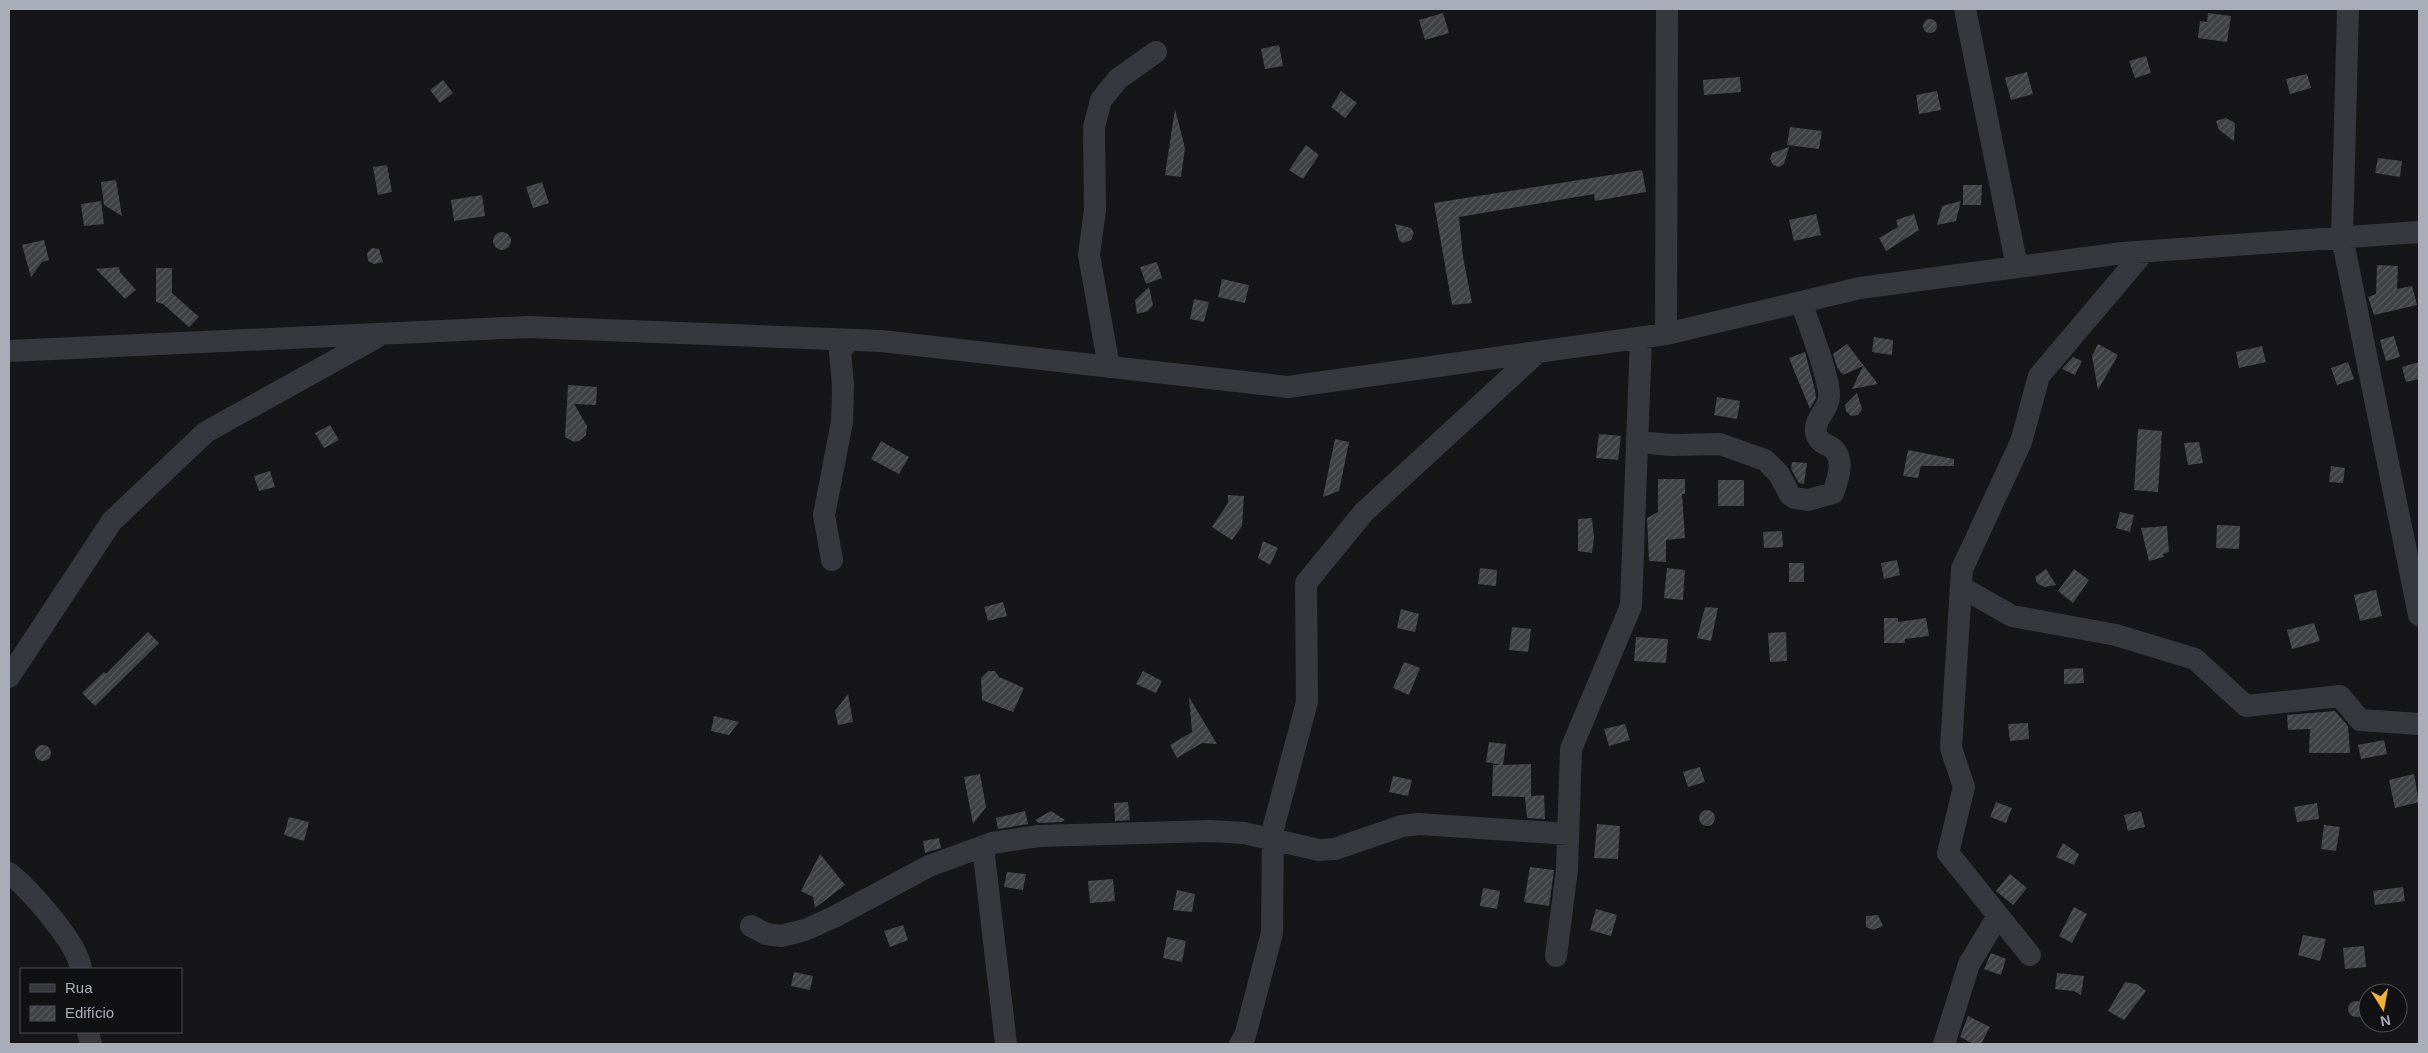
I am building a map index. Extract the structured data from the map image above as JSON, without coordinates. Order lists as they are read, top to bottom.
{
  "legend": ["Rua", "Edifício"],
  "north": "bottom"
}
